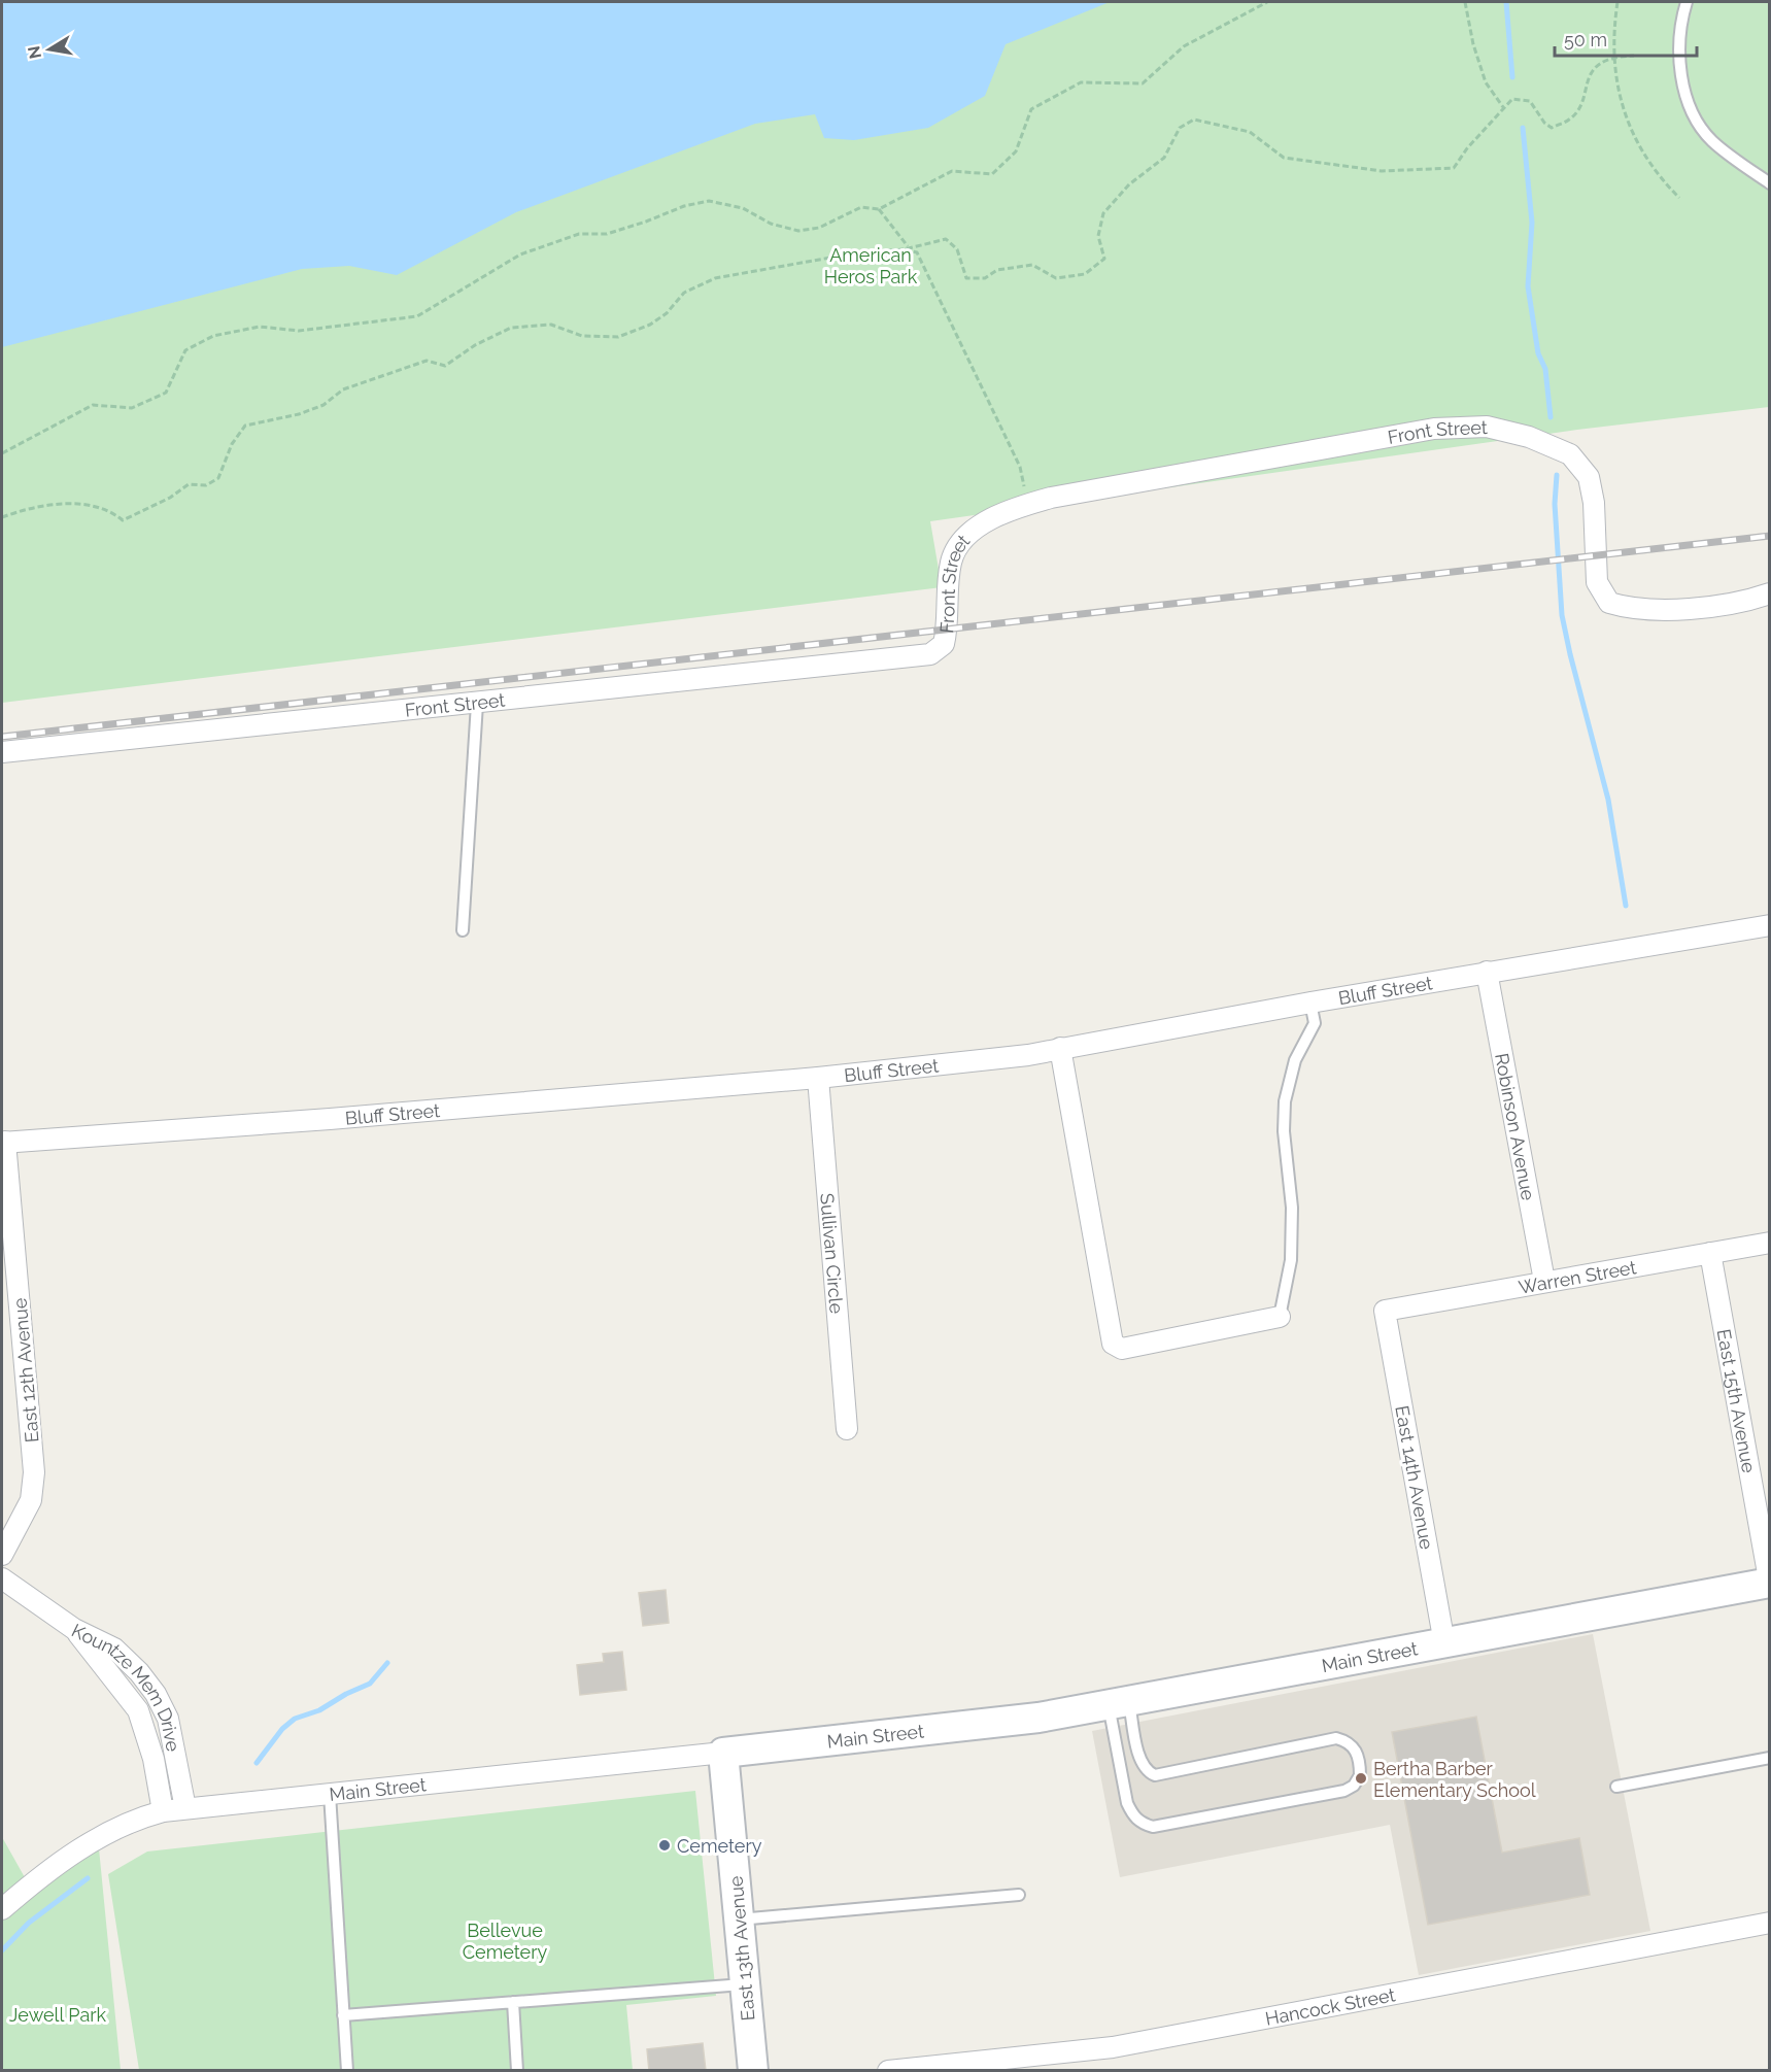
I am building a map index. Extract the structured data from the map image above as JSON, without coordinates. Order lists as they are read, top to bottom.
{
  "streets": {
    "street": [
      "Front Street",
      "Bluff Street",
      "Robinson Avenue",
      "Sullivan Circle",
      "Warren Street",
      "East 12th Avenue",
      "East 15th Avenue",
      "East 14th Avenue",
      "Main Street",
      "Kountze Mem Drive",
      "East 13th Avenue",
      "Hancock Street"
    ]
  },
  "crossings": [
    ["Bluff Street", "Robinson Avenue"],
    ["Bluff Street", "Sullivan Circle"],
    ["Bluff Street", "East 12th Avenue"],
    ["Robinson Avenue", "Warren Street"],
    ["Warren Street", "East 15th Avenue"],
    ["Warren Street", "East 14th Avenue"],
    ["East 15th Avenue", "Main Street"],
    ["East 14th Avenue", "Main Street"],
    ["Main Street", "Kountze Mem Drive"],
    ["Main Street", "East 13th Avenue"]
  ],
  "parks": ["American Heros Park", "Bellevue Cemetery", "Jewell Park"],
  "places": ["Bertha Barber Elementary School", "Cemetery"],
  "scale_bar": "50 m",
  "north": "left"
}
